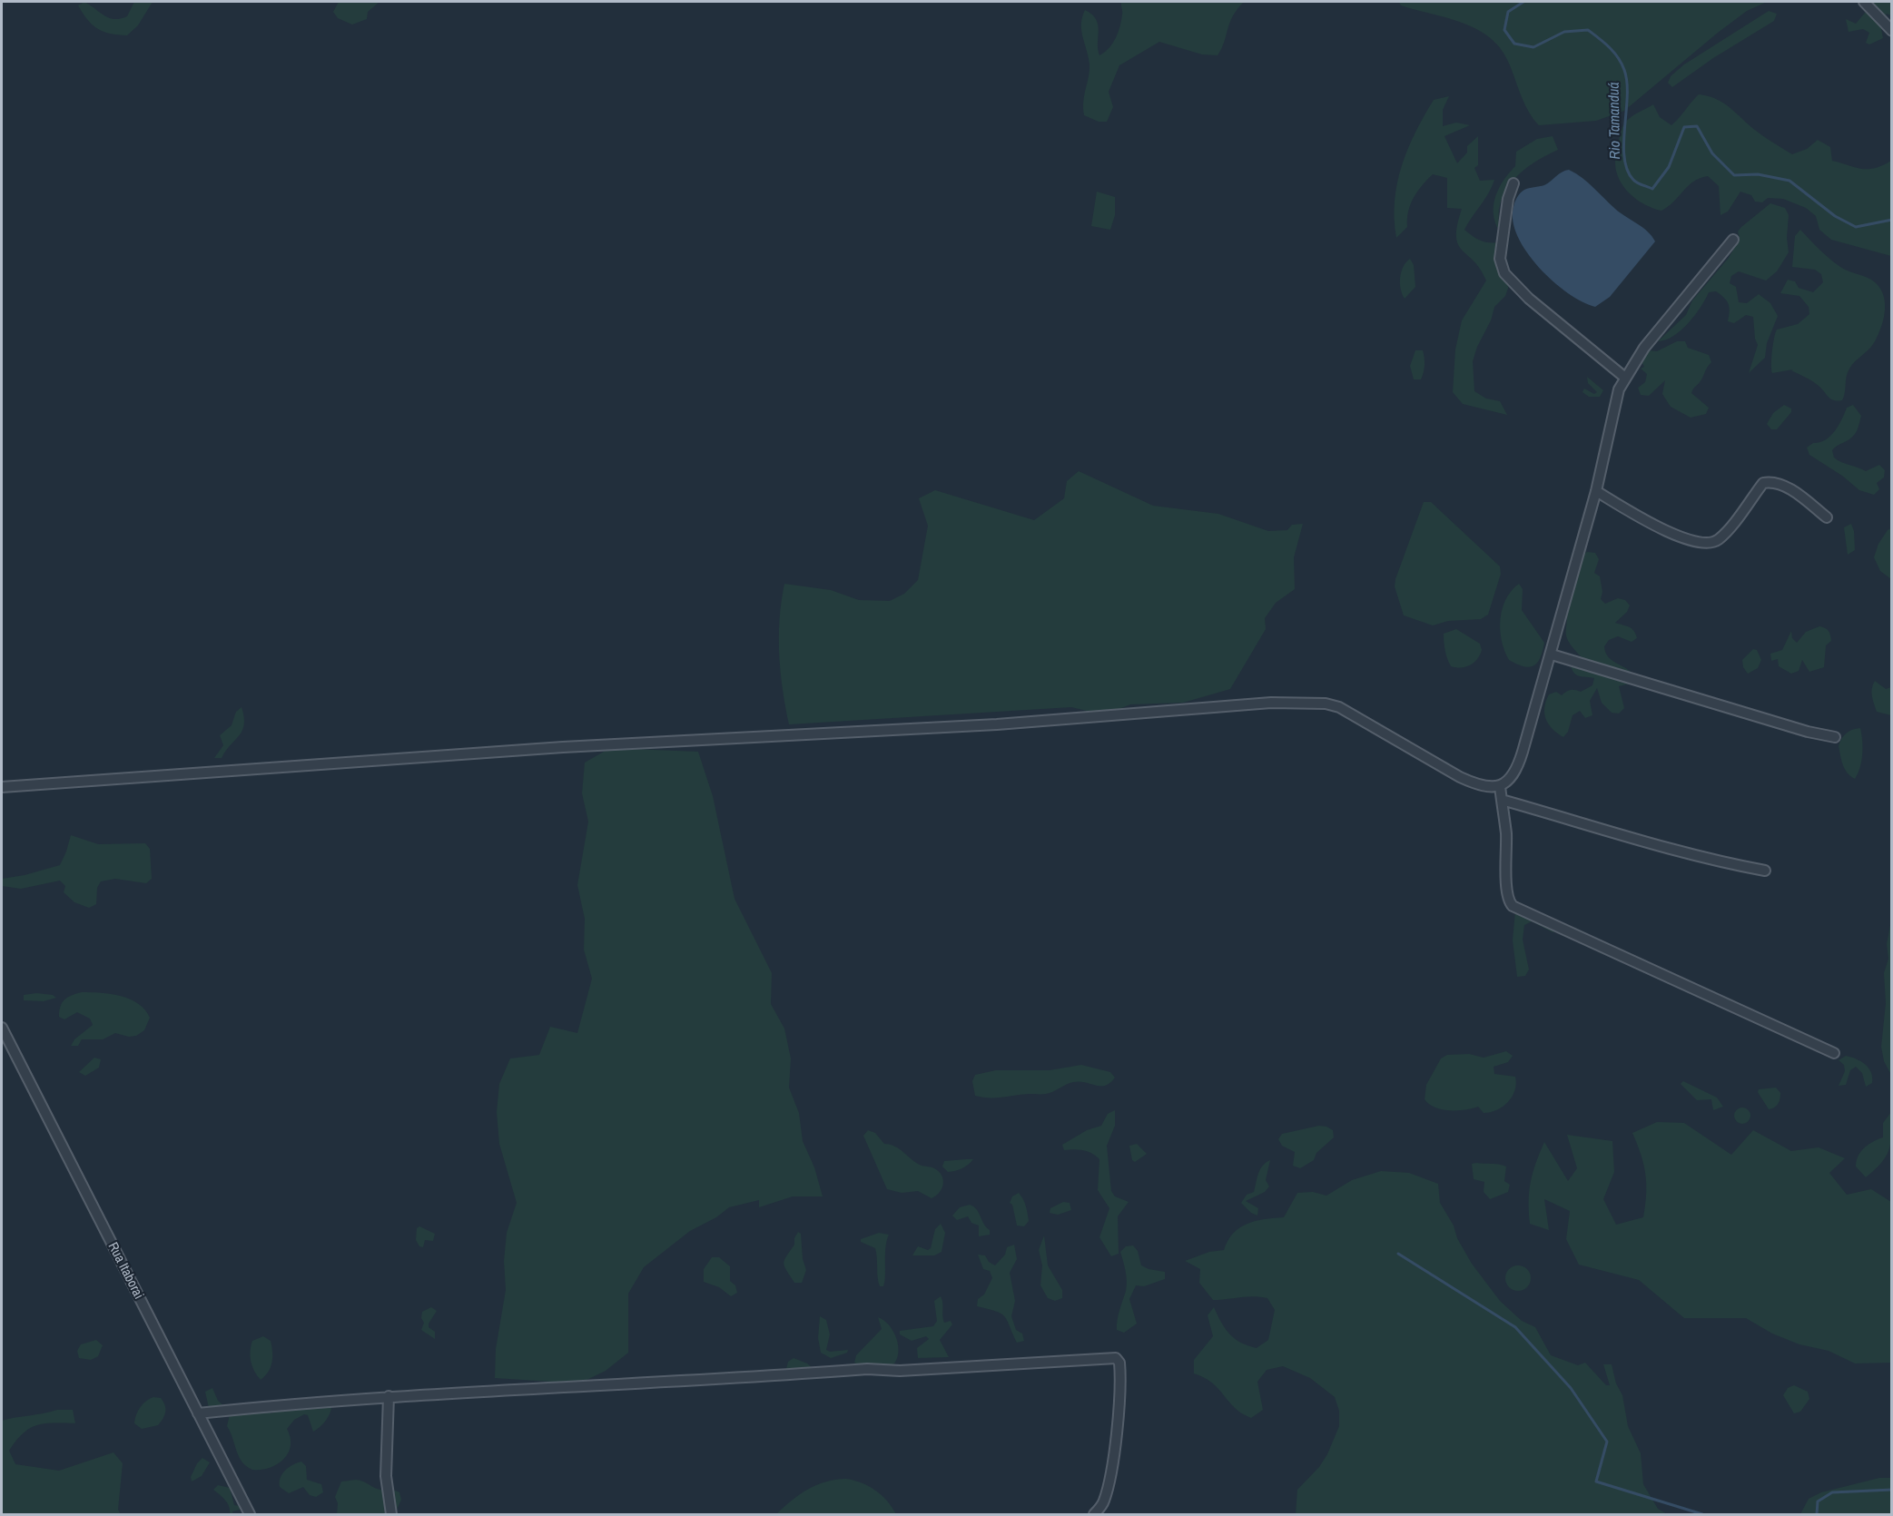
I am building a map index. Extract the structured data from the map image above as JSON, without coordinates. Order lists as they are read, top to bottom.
{
  "streets": {
    "street": ["Rua Itaborai"]
  },
  "water": ["Rio Tamanduá"]
}
